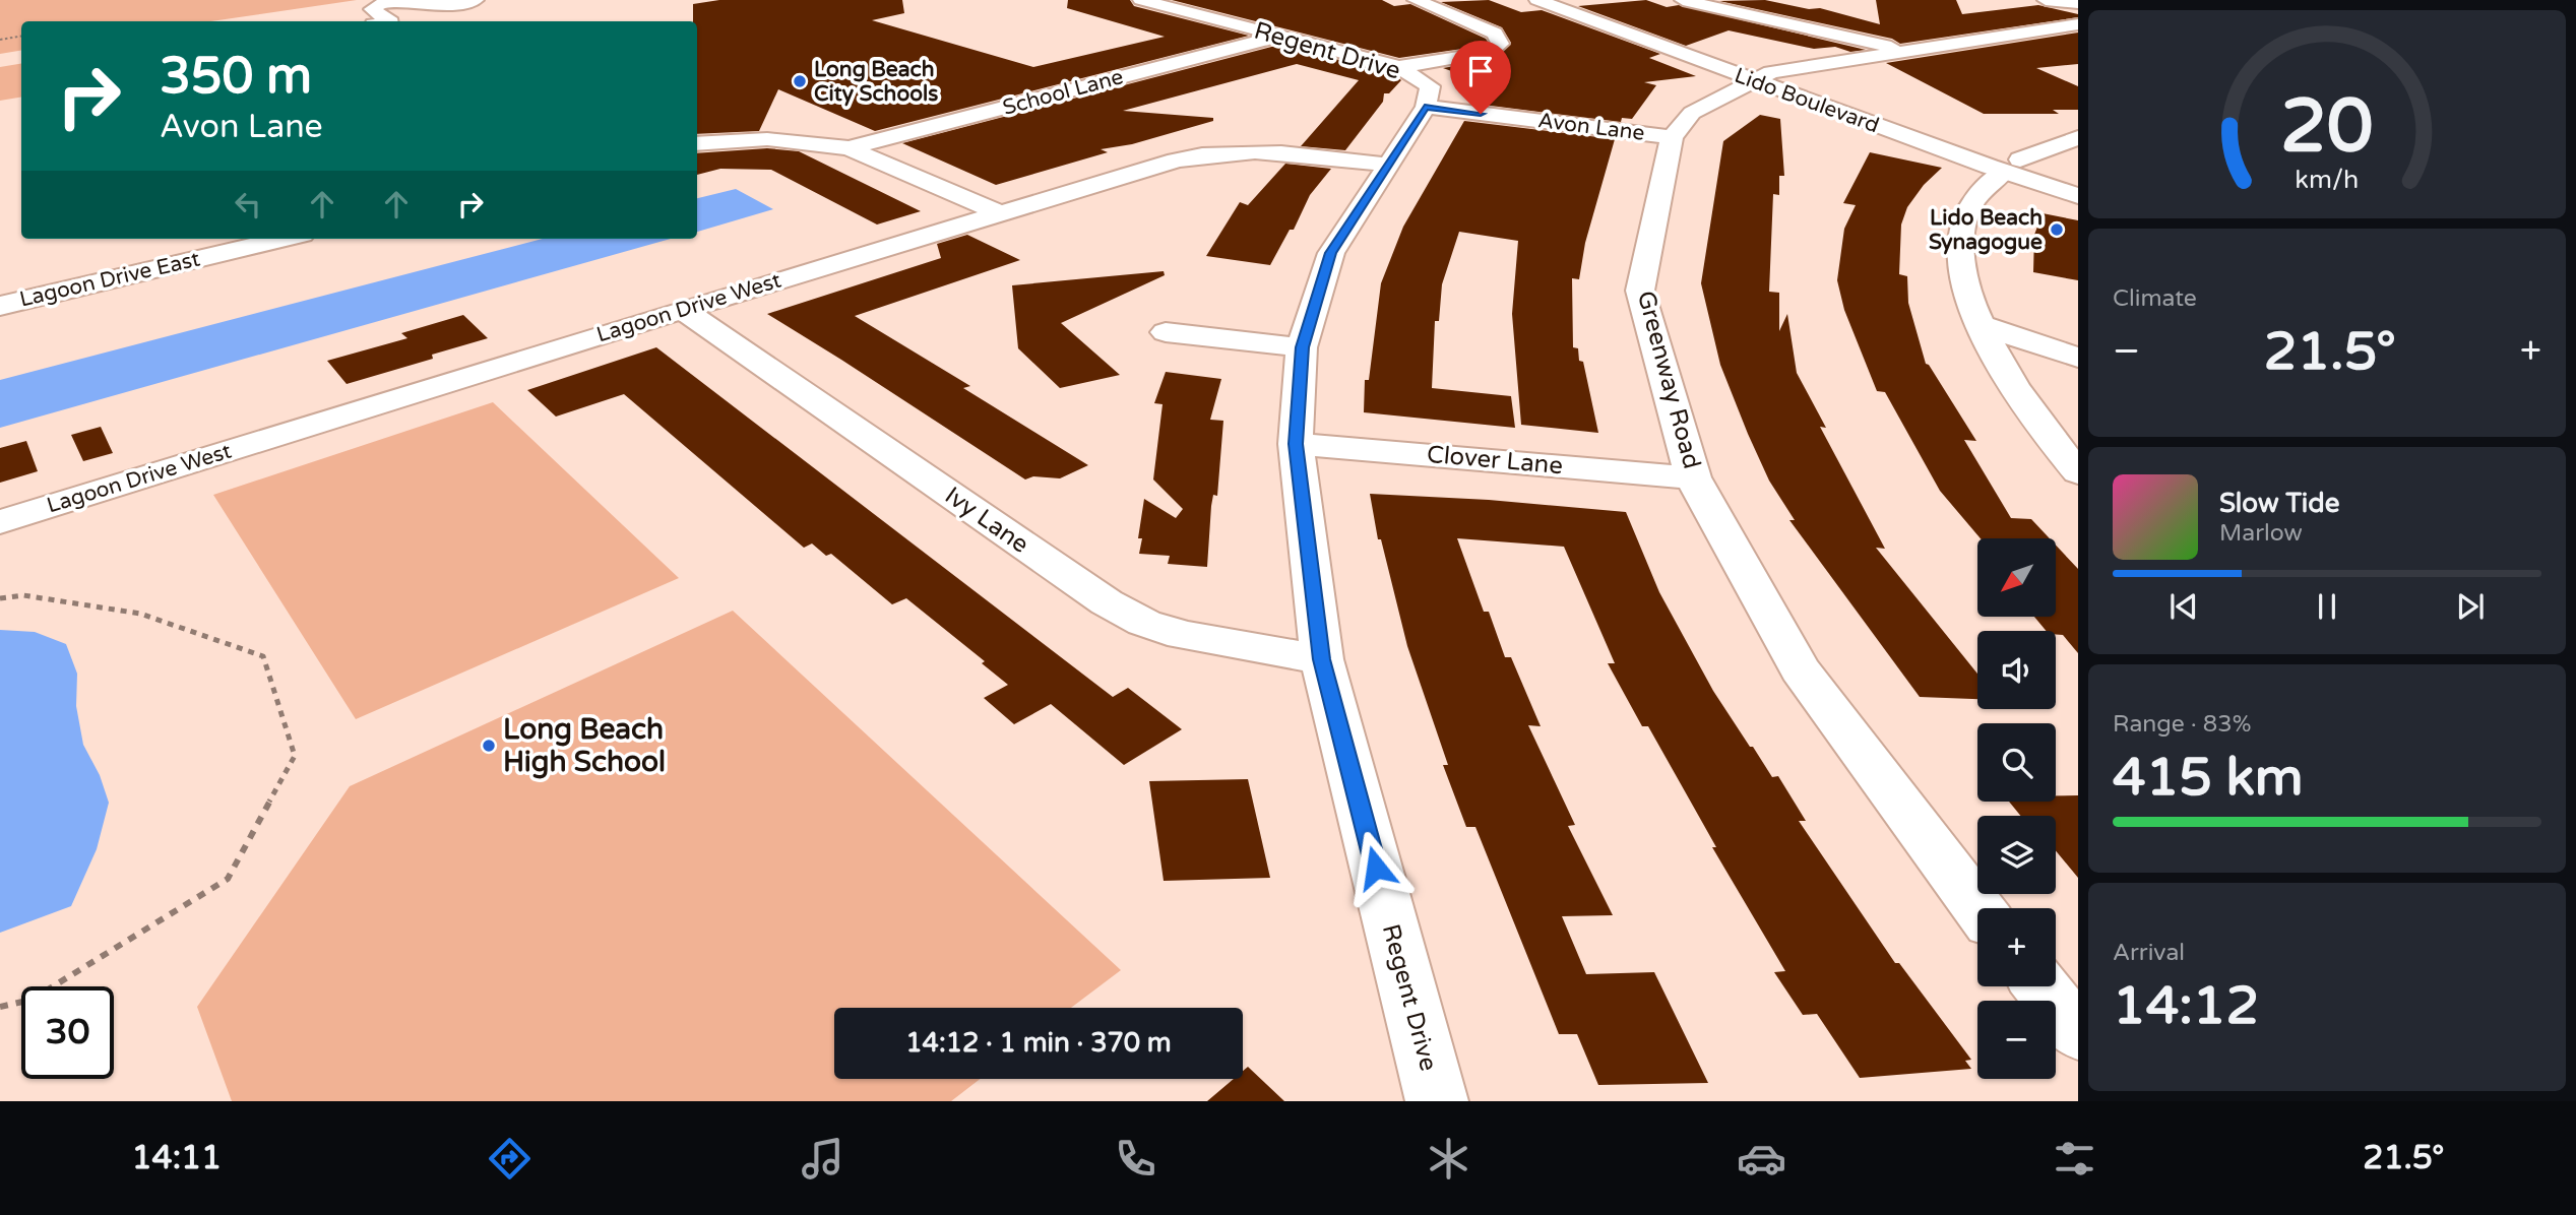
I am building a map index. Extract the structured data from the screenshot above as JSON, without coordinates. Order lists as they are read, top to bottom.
{
  "streets": {
    "main road": [
      "Regent Drive",
      "School Lane",
      "Lido Boulevard",
      "Avon Lane",
      "Lagoon Drive East",
      "Lagoon Drive West",
      "Greenway Road",
      "Clover Lane",
      "Ivy Lane"
    ]
  },
  "crossings": [
    ["Regent Drive", "School Lane"],
    ["Regent Drive", "Avon Lane"],
    ["Regent Drive", "Lagoon Drive West"],
    ["Regent Drive", "Clover Lane"],
    ["Regent Drive", "Ivy Lane"],
    ["Avon Lane", "Greenway Road"],
    ["Lagoon Drive West", "Ivy Lane"],
    ["Greenway Road", "Clover Lane"]
  ],
  "places": ["Long Beach City Schools", "Lido Beach Synagogue", "Long Beach High School"],
  "north": "bottom left",
  "page": {
    "turn": ["350 m", "Avon Lane"],
    "tile": [
      "Climate",
      ["Range · 83%", "415 km"],
      ["Arrival", "14:12"]
    ],
    "heat": ["−", "21.5°", "+"],
    "song": ["Slow Tide", "Marlow"],
    "map_buttons": ["+", "−"],
    "limit": "30",
    "trip": "14:12 · 1 min · 370 m",
    "tabs": ["14:11", "21.5°"],
    "gauge": ["20", "km/h"]
  }
}
